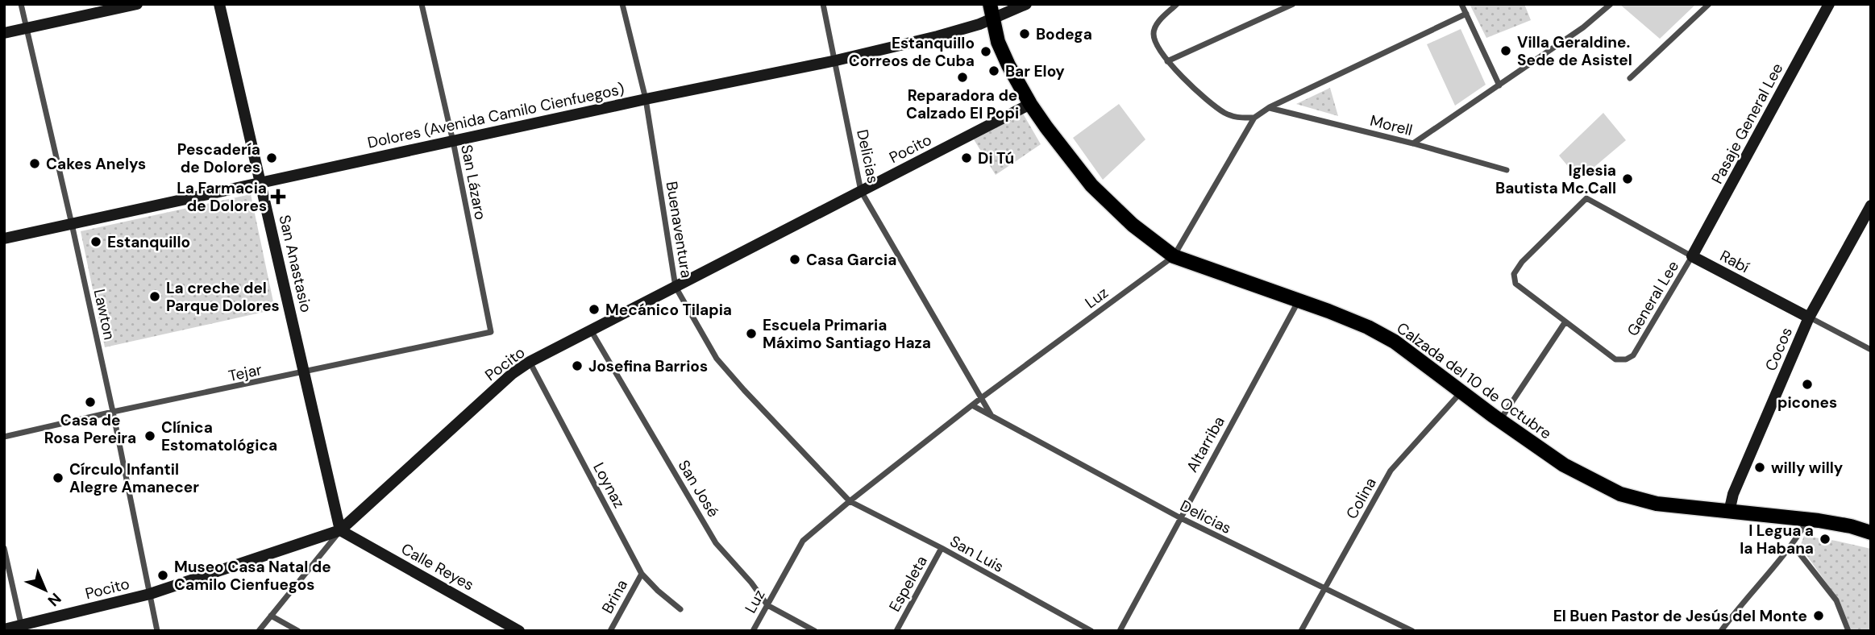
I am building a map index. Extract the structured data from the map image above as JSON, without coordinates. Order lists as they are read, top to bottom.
{
  "streets": {
    "main road": ["Calzada del 10 de Octubre"],
    "street": [
      "Dolores (Avenida Camilo Cienfuegos)",
      "Pasaje General Lee",
      "Morell",
      "Pocito",
      "Delicias",
      "San Lázaro",
      "Buenaventura",
      "Rabí",
      "San Anastasio",
      "Luz",
      "General Lee",
      "Lawton",
      "Cocos",
      "Tejar",
      "Altarriba",
      "Loynaz",
      "San José",
      "Colina",
      "San Luis",
      "Calle Reyes",
      "Espeleta",
      "Brina"
    ]
  },
  "crossings": [
    ["Dolores (Avenida Camilo Cienfuegos)", "Delicias"],
    ["Dolores (Avenida Camilo Cienfuegos)", "San Lázaro"],
    ["Dolores (Avenida Camilo Cienfuegos)", "Buenaventura"],
    ["Dolores (Avenida Camilo Cienfuegos)", "San Anastasio"],
    ["Dolores (Avenida Camilo Cienfuegos)", "Lawton"],
    ["Dolores (Avenida Camilo Cienfuegos)", "Calzada del 10 de Octubre"],
    ["Pasaje General Lee", "Rabí"],
    ["Pasaje General Lee", "General Lee"],
    ["Morell", "Luz"],
    ["Pocito", "Delicias"],
    ["Pocito", "Buenaventura"],
    ["Pocito", "San Anastasio"],
    ["Pocito", "Lawton"],
    ["Pocito", "Calzada del 10 de Octubre"],
    ["Pocito", "Loynaz"],
    ["Pocito", "San José"],
    ["Pocito", "Calle Reyes"],
    ["Delicias", "Luz"],
    ["Delicias", "Altarriba"],
    ["Delicias", "Colina"],
    ["San Lázaro", "Tejar"],
    ["Buenaventura", "Luz"],
    ["Buenaventura", "San Luis"],
    ["Rabí", "General Lee"],
    ["Rabí", "Cocos"],
    ["San Anastasio", "Tejar"],
    ["San Anastasio", "Calle Reyes"],
    ["Luz", "Calzada del 10 de Octubre"],
    ["Luz", "San José"],
    ["Luz", "San Luis"],
    ["Lawton", "Tejar"],
    ["Cocos", "Calzada del 10 de Octubre"],
    ["Calzada del 10 de Octubre", "Altarriba"],
    ["Calzada del 10 de Octubre", "Colina"],
    ["Loynaz", "Brina"],
    ["San Luis", "Espeleta"]
  ],
  "places": {
    "other": [
      "Bodega",
      "Villa Geraldine. Sede de Asistel",
      "Estanquillo Correos de Cuba",
      "Bar Eloy",
      "Reparadora de Calzado El Popi",
      "Pescadería de Dolores",
      "Di Tú",
      "Cakes Anelys",
      "Iglesia Bautista Mc.Call",
      "Estanquillo",
      "Casa Garcia",
      "La creche del Parque Dolores",
      "Mecánico Tilapia",
      "Escuela Primaria Máximo Santiago Haza",
      "Josefina Barrios",
      "picones",
      "Casa de Rosa Pereira",
      "Clínica Estomatológica",
      "willy willy",
      "Círculo Infantil Alegre Amanecer",
      "I Legua a la Habana",
      "Museo Casa Natal de Camilo Cienfuegos",
      "El Buen Pastor de Jesús del Monte"
    ],
    "health": ["La Farmacia de Dolores"]
  },
  "north": "bottom right"
}
